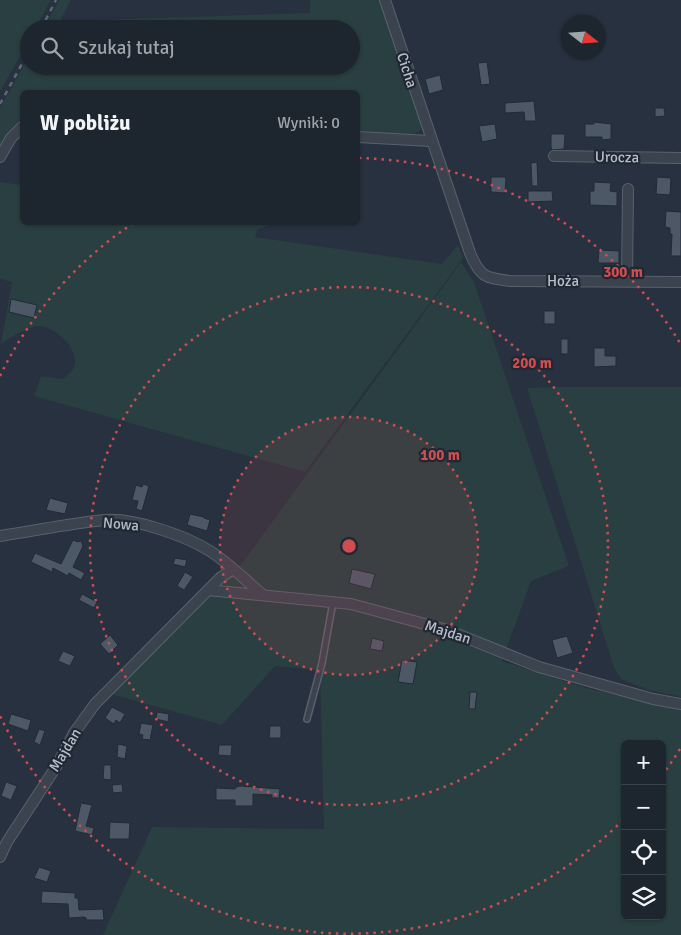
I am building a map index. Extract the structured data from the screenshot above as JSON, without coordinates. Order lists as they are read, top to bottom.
{
  "streets": {
    "street": [
      "Cicha",
      "Urocza",
      "Hoża",
      "Nowa",
      "Majdan"
    ]
  },
  "crossings": [
    ["Cicha", "Hoża"],
    ["Nowa", "Majdan"]
  ],
  "north": "right",
  "page": {
    "search": "Szukaj tutaj",
    "heading": ["W pobliżu", "Wyniki: 0"],
    "map_buttons": ["+", "−"]
  },
  "rings": ["300 m", "200 m", "100 m"]
}
